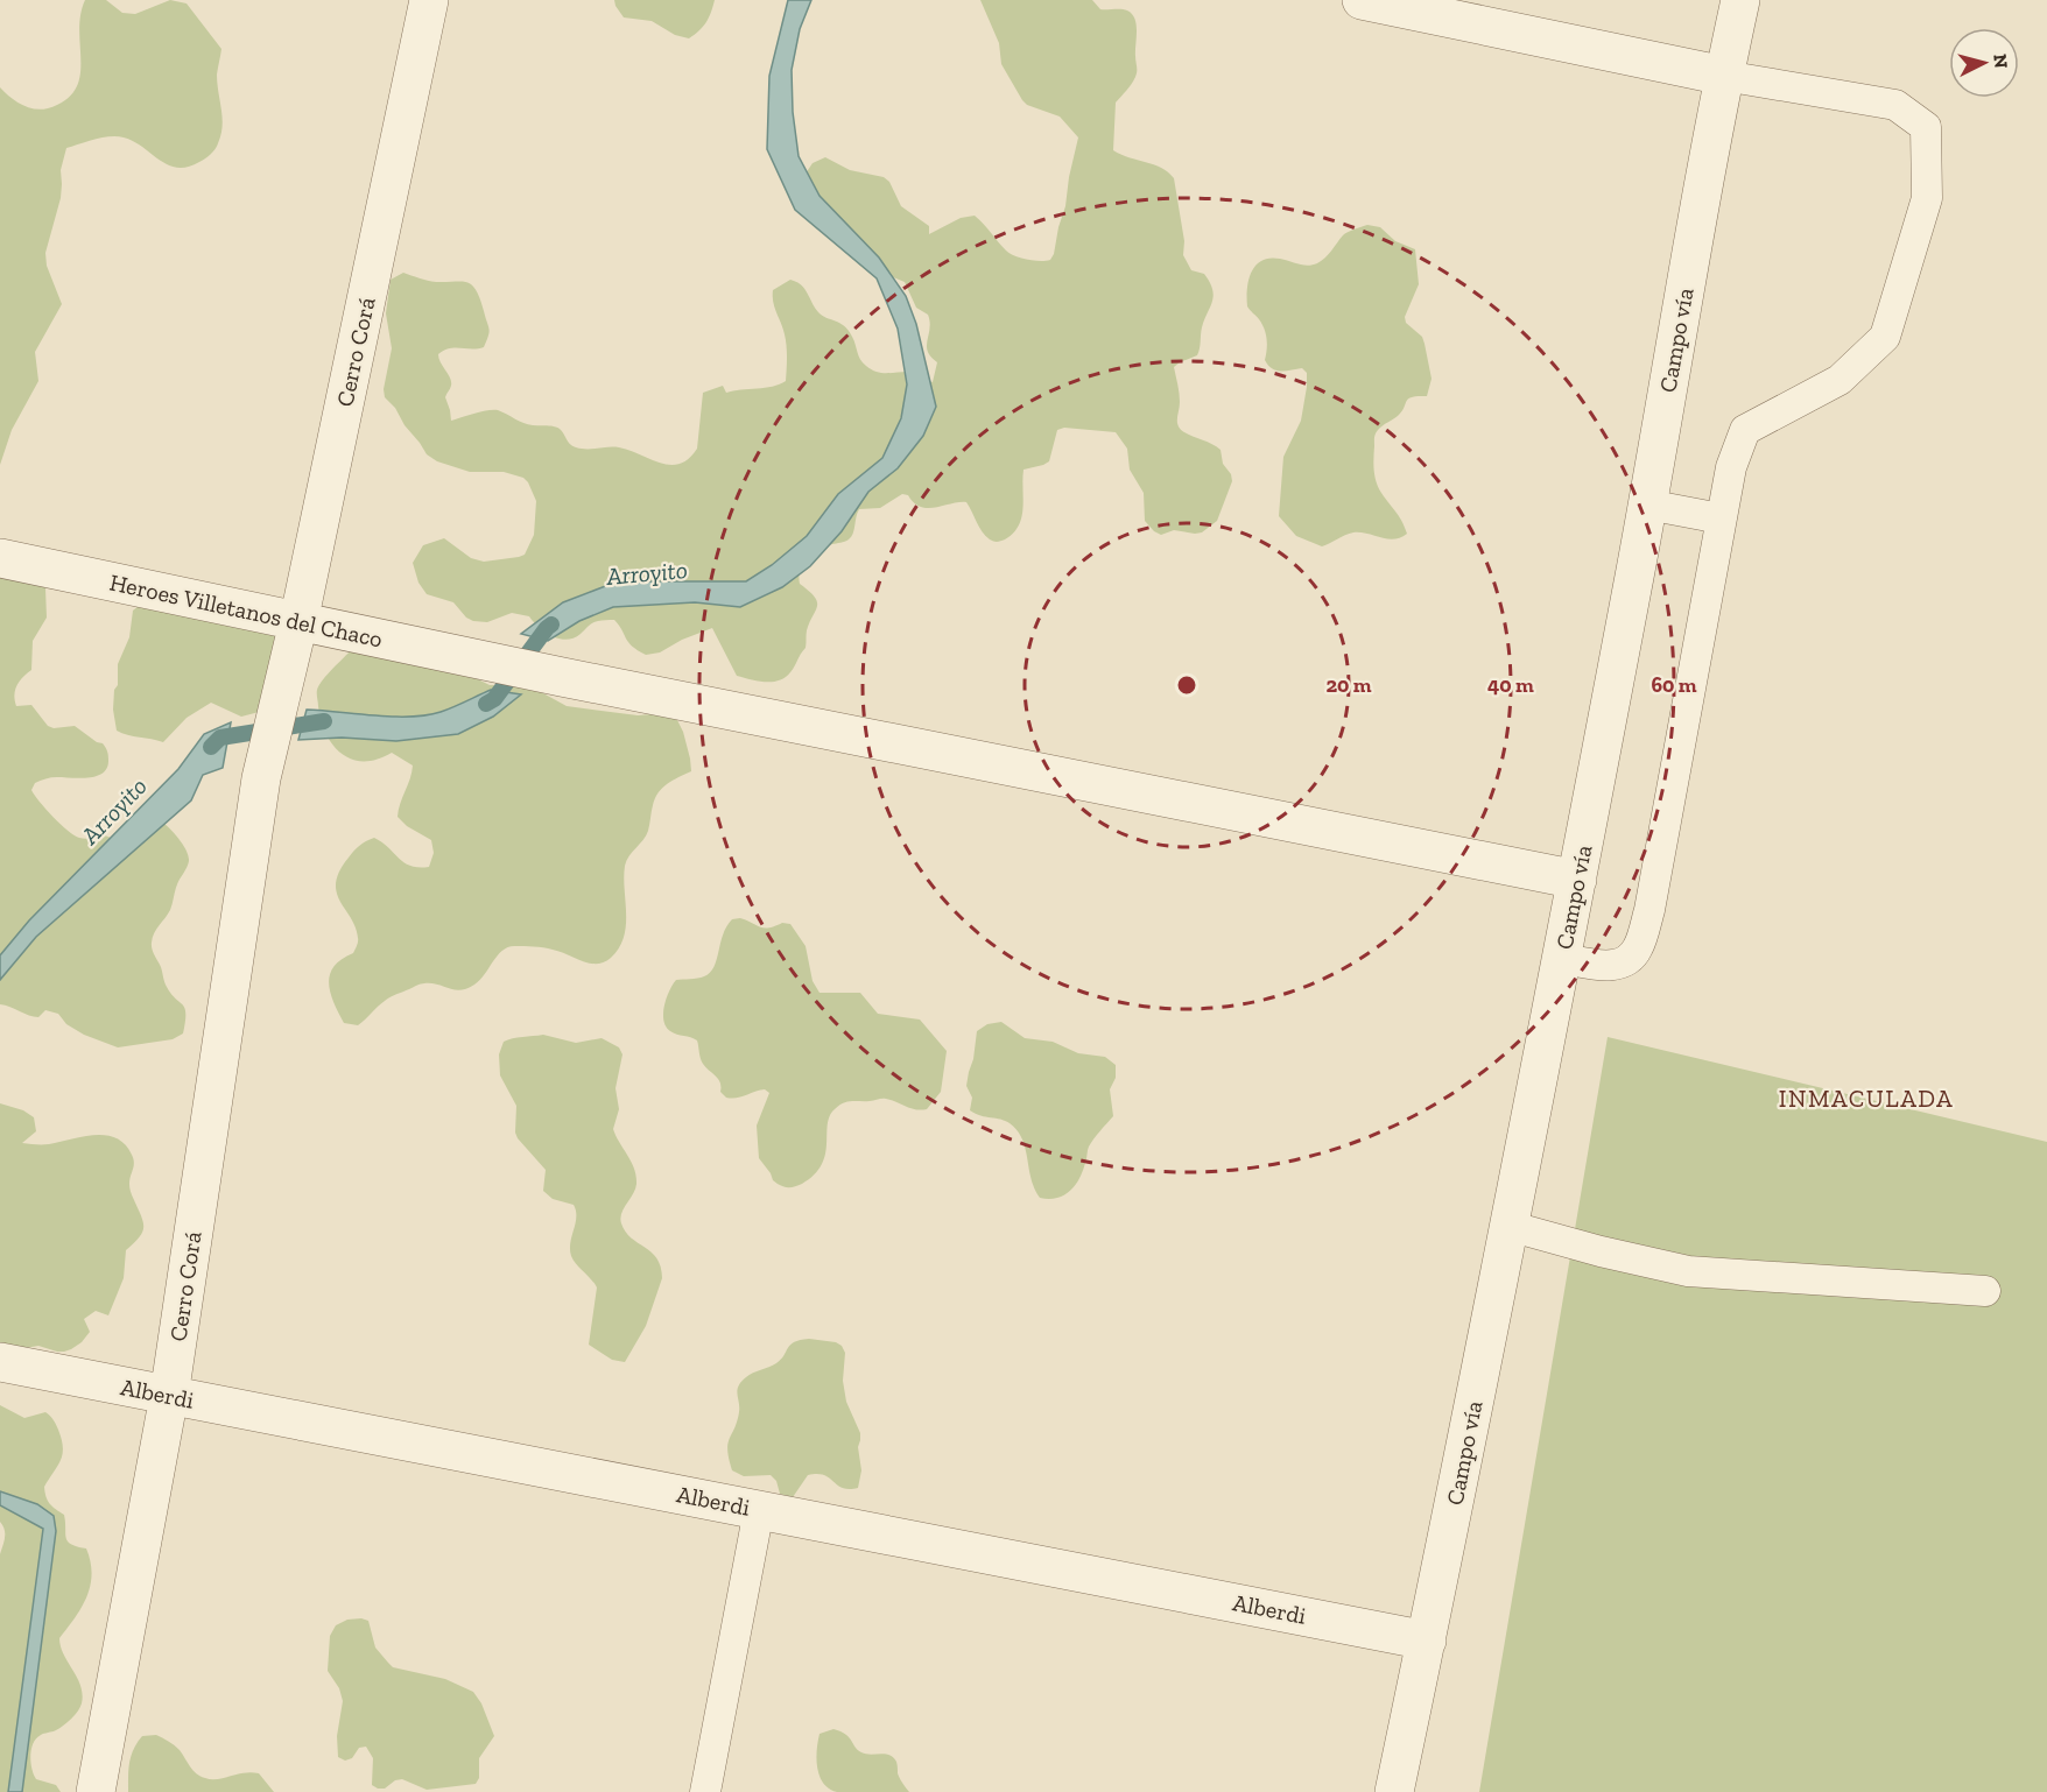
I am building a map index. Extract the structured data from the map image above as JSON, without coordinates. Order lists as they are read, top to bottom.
{
  "streets": {
    "street": [
      "Campo vía",
      "Cerro Corá",
      "Heroes Villetanos del Chaco",
      "Alberdi"
    ]
  },
  "crossings": [
    ["Campo vía", "Heroes Villetanos del Chaco"],
    ["Campo vía", "Alberdi"],
    ["Cerro Corá", "Heroes Villetanos del Chaco"],
    ["Cerro Corá", "Alberdi"]
  ],
  "districts": ["INMACULADA"],
  "water": ["Arroyito"],
  "north": "right",
  "rings": ["20 m", "40 m", "60 m"]
}
